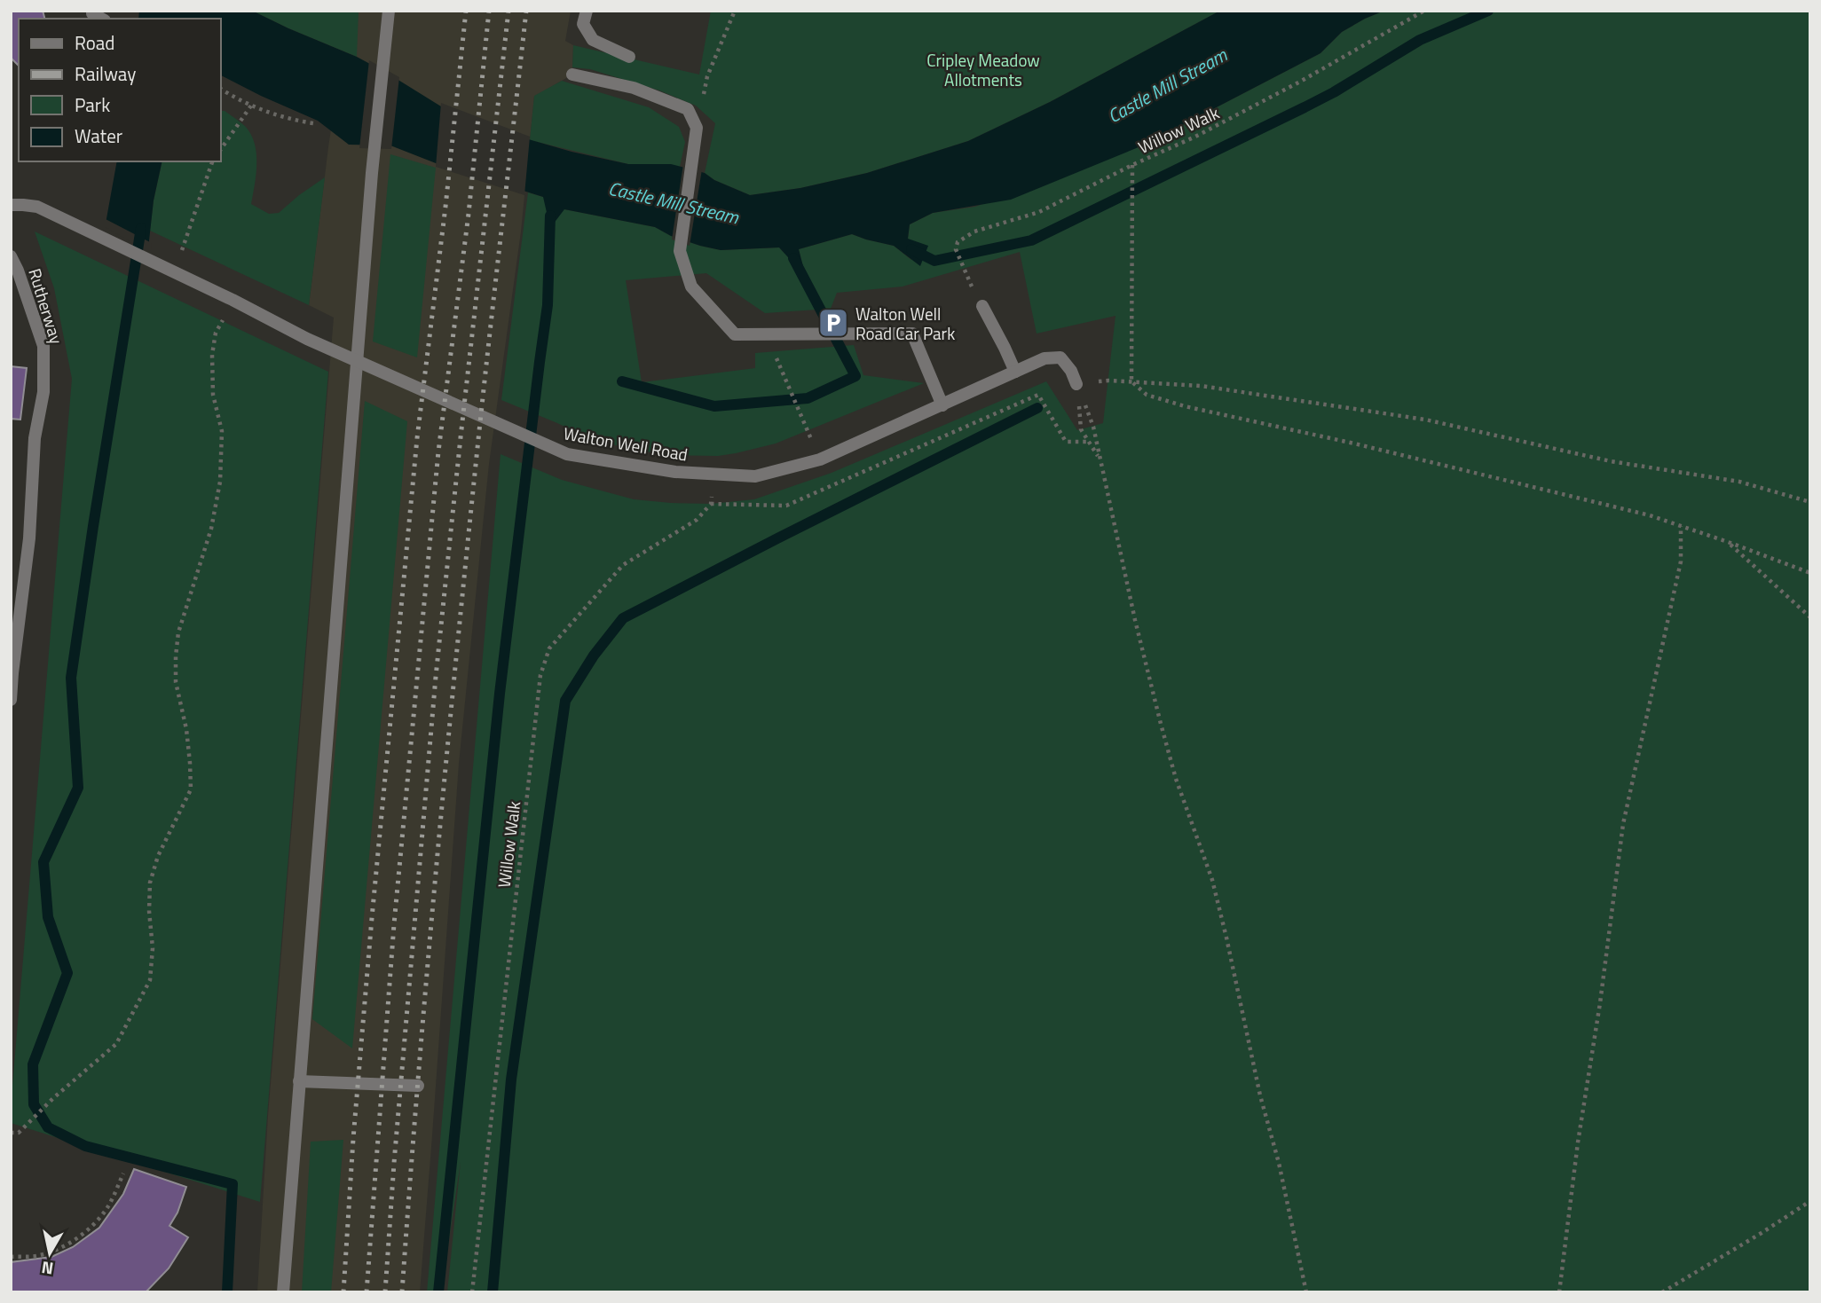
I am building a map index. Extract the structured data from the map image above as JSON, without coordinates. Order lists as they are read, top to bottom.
{
  "streets": {
    "street": ["Rutherway", "Walton Well Road"],
    "path": ["Willow Walk"]
  },
  "water": ["Castle Mill Stream"],
  "parks": ["Cripley Meadow Allotments"],
  "places": {
    "parking": ["Walton Well Road Car Park"]
  },
  "legend": [
    "Road",
    "Railway",
    "Park",
    "Water"
  ],
  "north": "bottom"
}
